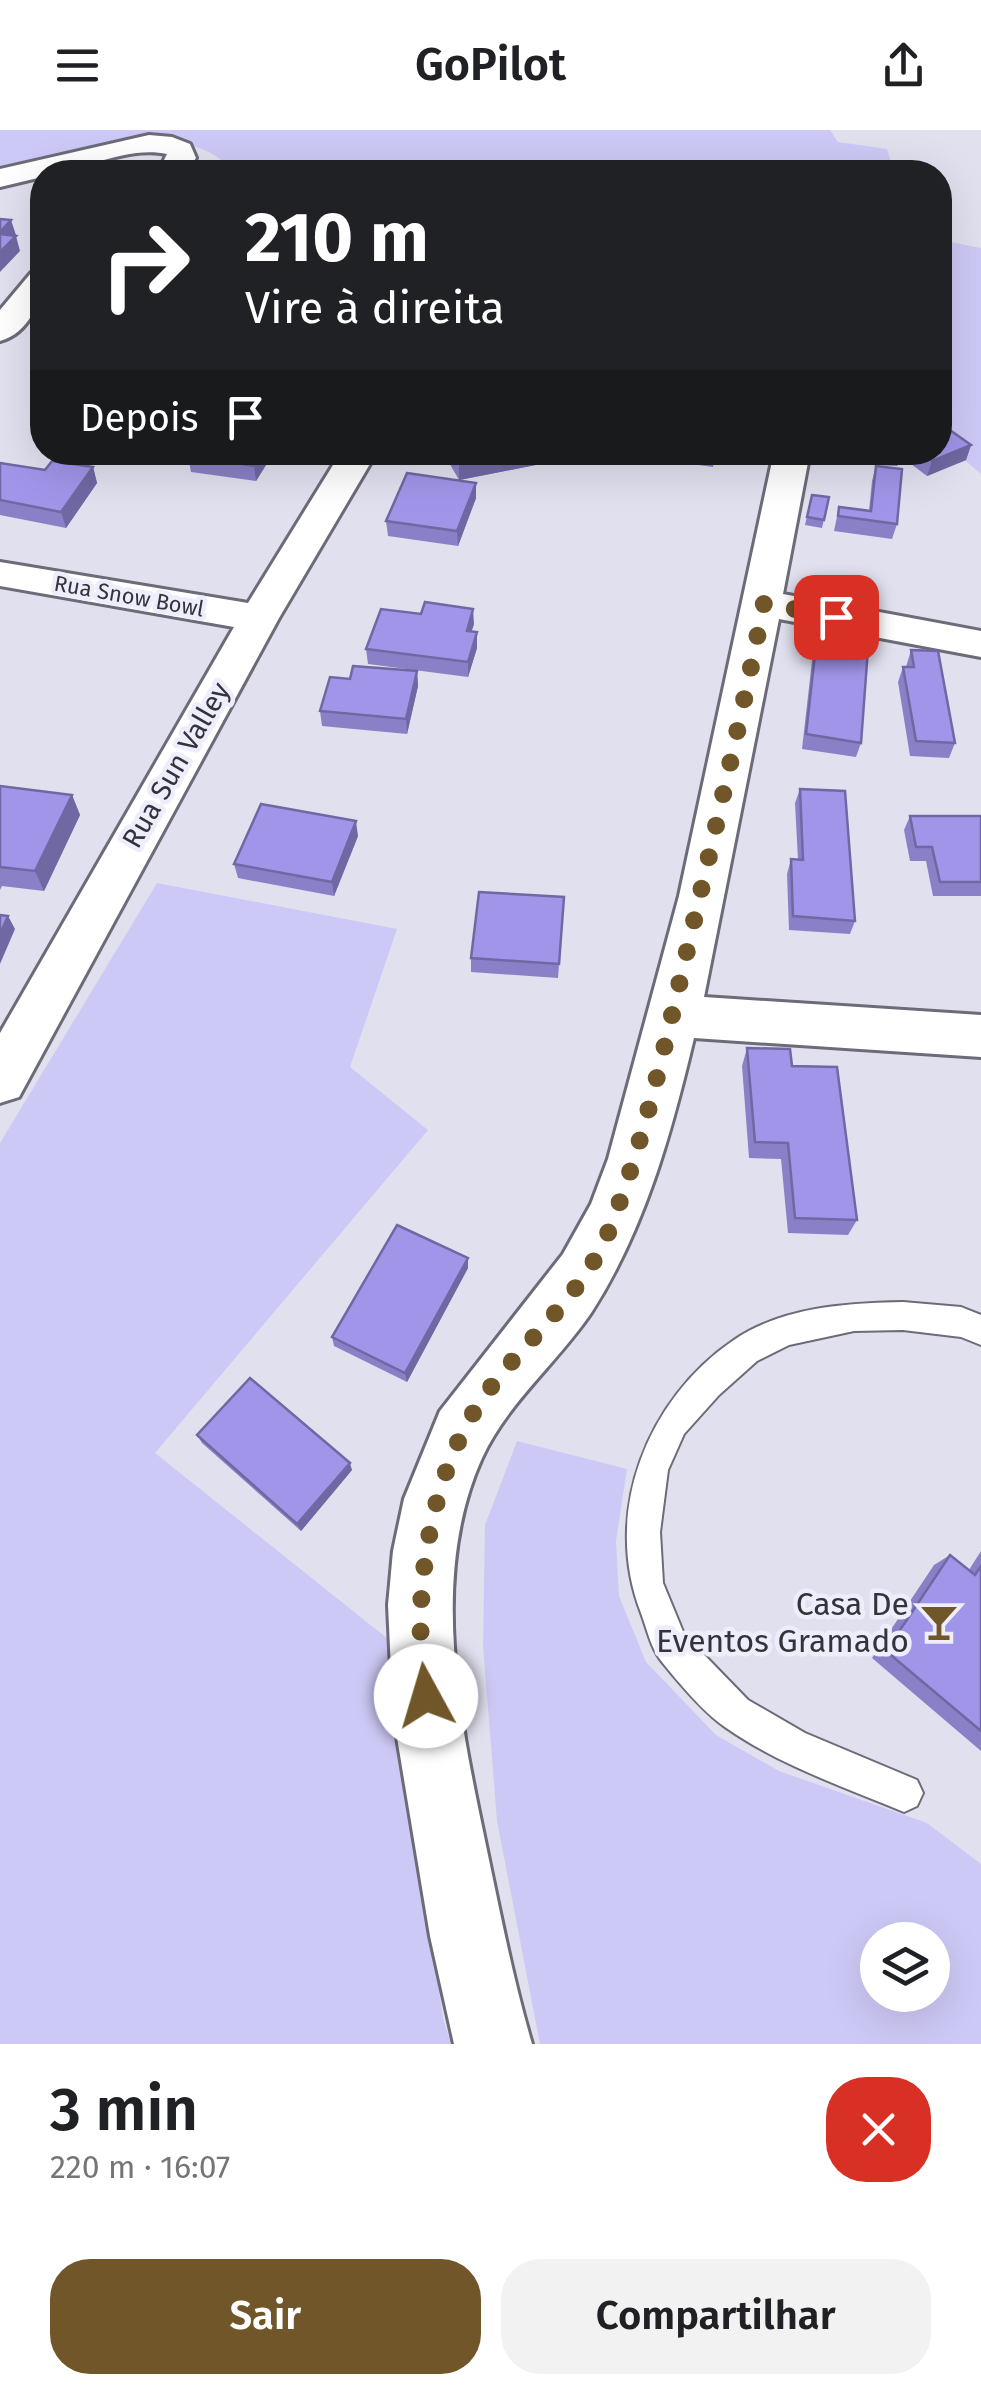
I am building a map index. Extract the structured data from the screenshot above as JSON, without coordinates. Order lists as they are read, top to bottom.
{
  "streets": {
    "street": ["Rua Snow Bowl", "Rua Sun Valley"]
  },
  "crossings": [
    ["Rua Snow Bowl", "Rua Sun Valley"]
  ],
  "places": {
    "bar": ["Casa De Eventos Gramado"]
  },
  "page": {
    "header": "GoPilot",
    "turn": ["210 m", "Vire à direita"],
    "then": "Depois",
    "heading": ["3 min", "220 m · 16:07"],
    "buttons": ["Sair", "Compartilhar"]
  }
}
